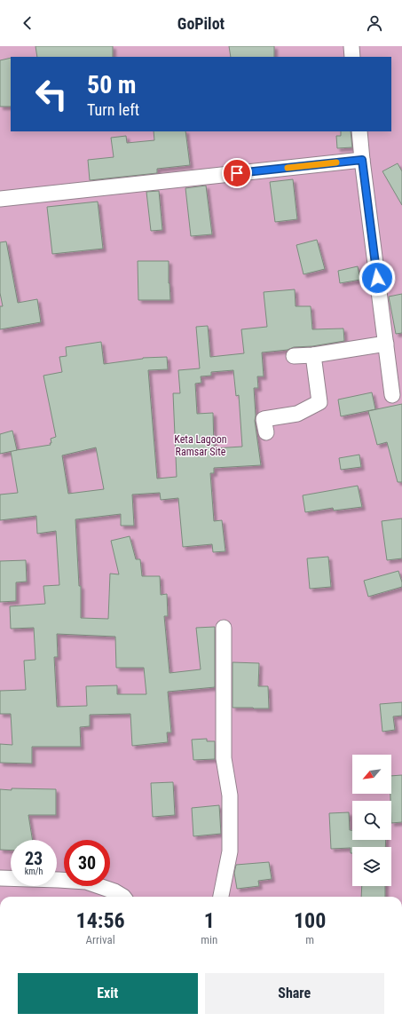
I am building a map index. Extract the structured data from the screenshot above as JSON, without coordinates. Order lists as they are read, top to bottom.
{
  "parks": ["Keta Lagoon Ramsar Site"],
  "north": "bottom left",
  "page": {
    "header": "GoPilot",
    "turn": ["50 m", "Turn left"],
    "speed": "23 km/h",
    "limit": "30",
    "eta": [
      "14:56",
      "Arrival",
      "1",
      "min",
      "100",
      "m"
    ],
    "buttons": ["Exit", "Share"]
  }
}
